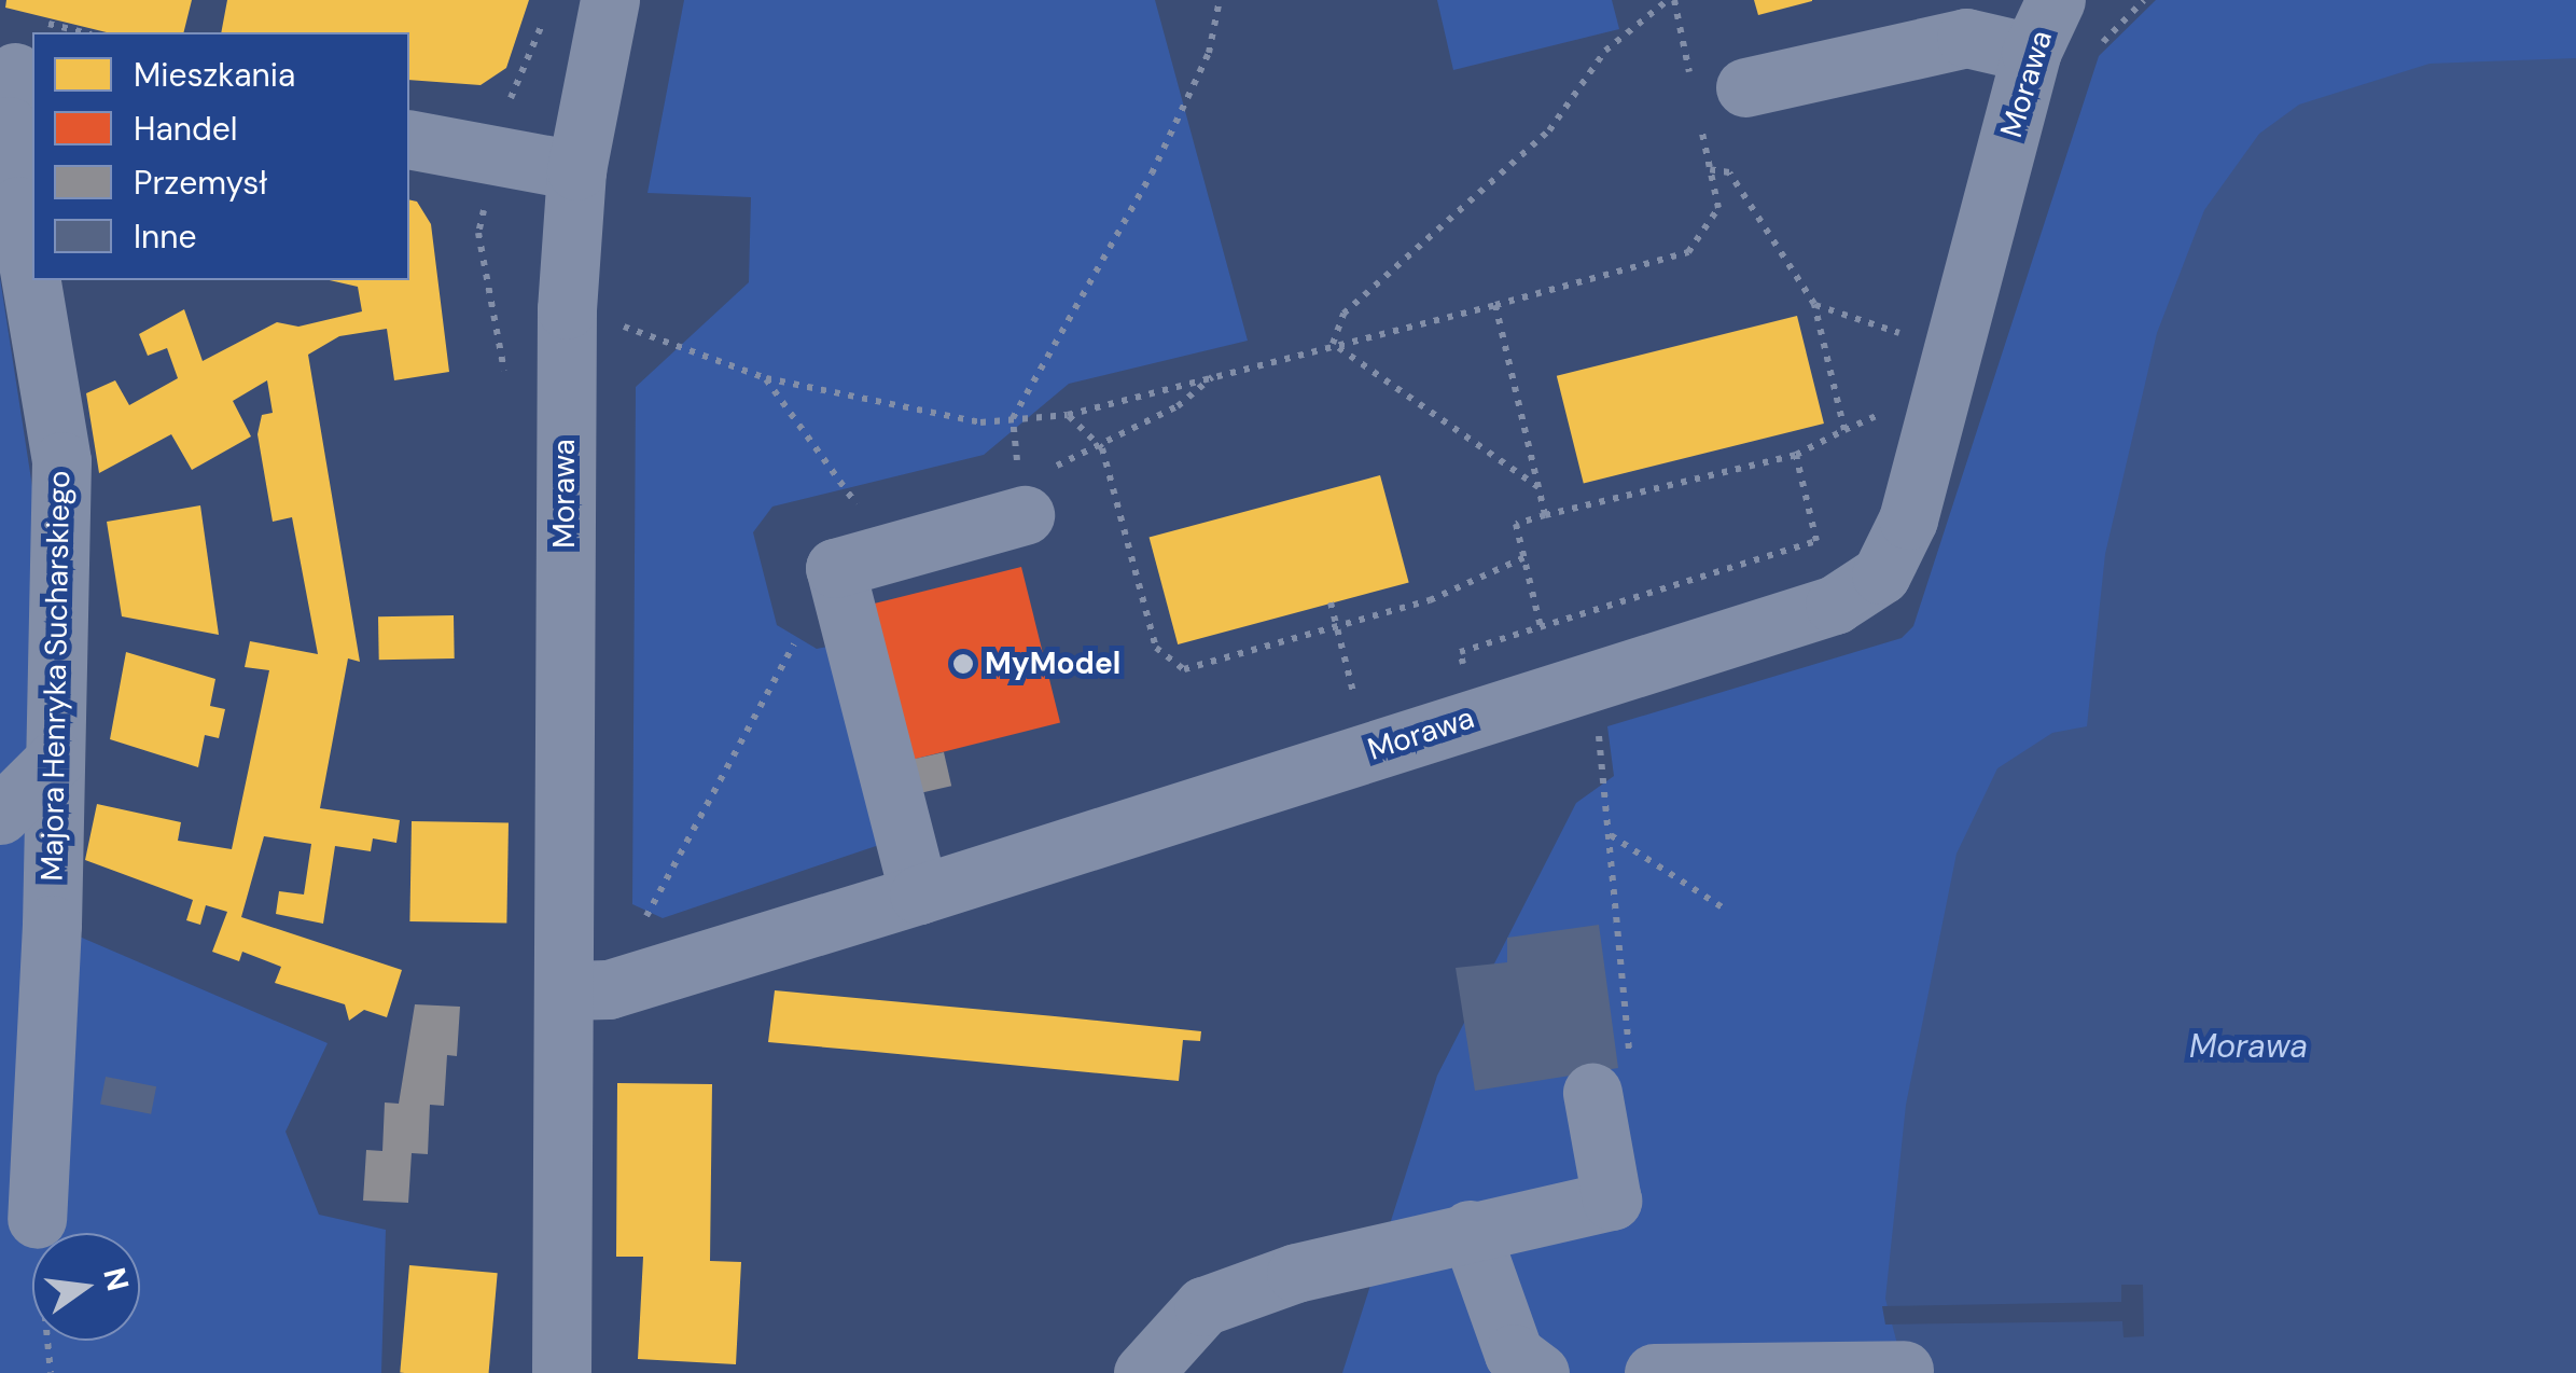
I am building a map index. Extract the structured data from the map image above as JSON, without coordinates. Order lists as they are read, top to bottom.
{
  "streets": {
    "street": ["Morawa", "Majora Henryka Sucharskiego"]
  },
  "water": ["Morawa"],
  "places": ["MyModel"],
  "legend": [
    "Mieszkania",
    "Handel",
    "Przemysł",
    "Inne"
  ],
  "north": "right"
}
